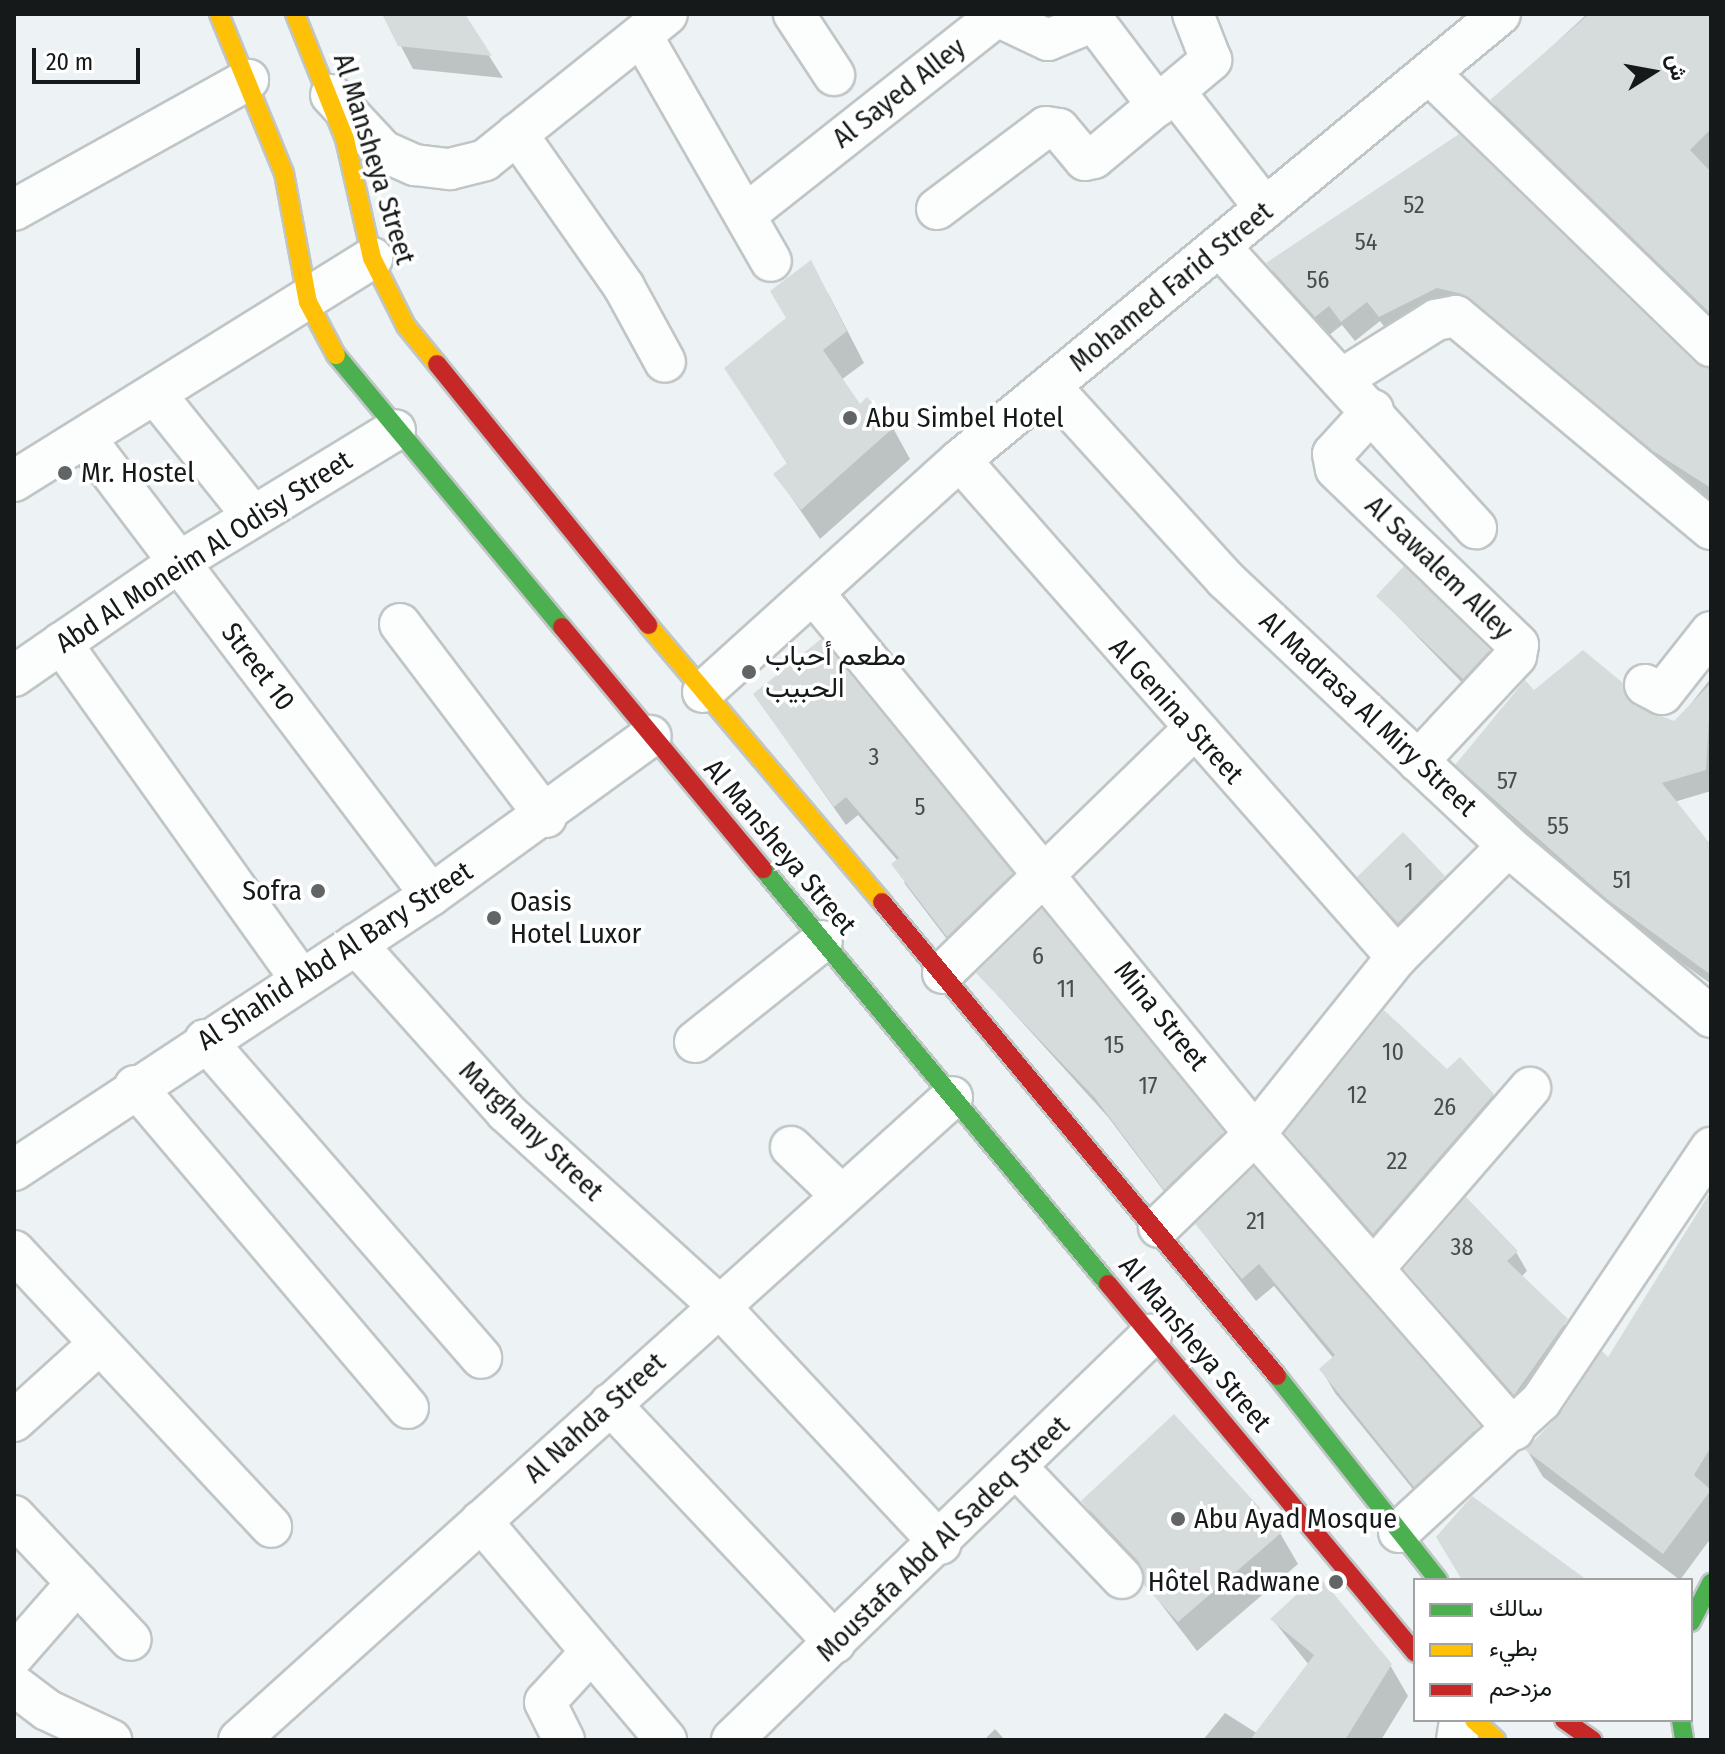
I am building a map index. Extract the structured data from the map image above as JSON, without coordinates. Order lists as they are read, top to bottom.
{
  "streets": {
    "main road": ["Al Mansheya Street"],
    "street": [
      "Al Sayed Alley",
      "Mohamed Farid Street",
      "Abd Al Moneim Al Odisy Street",
      "Al Sawalem Alley",
      "Street 10",
      "Al Genina Street",
      "Al Madrasa Al Miry Street",
      "Al Shahid Abd Al Bary Street",
      "Mina Street",
      "Marghany Street",
      "Al Nahda Street",
      "Moustafa Abd Al Sadeq Street"
    ]
  },
  "crossings": [
    ["Al Mansheya Street", "Mohamed Farid Street"],
    ["Al Mansheya Street", "Abd Al Moneim Al Odisy Street"],
    ["Al Mansheya Street", "Al Shahid Abd Al Bary Street"],
    ["Al Mansheya Street", "Al Nahda Street"],
    ["Al Mansheya Street", "Moustafa Abd Al Sadeq Street"],
    ["Mohamed Farid Street", "Al Genina Street"],
    ["Mohamed Farid Street", "Al Madrasa Al Miry Street"],
    ["Mohamed Farid Street", "Mina Street"],
    ["Abd Al Moneim Al Odisy Street", "Street 10"],
    ["Al Sawalem Alley", "Al Madrasa Al Miry Street"],
    ["Street 10", "Al Shahid Abd Al Bary Street"],
    ["Al Shahid Abd Al Bary Street", "Marghany Street"],
    ["Marghany Street", "Al Nahda Street"],
    ["Marghany Street", "Moustafa Abd Al Sadeq Street"]
  ],
  "places": [
    "Abu Simbel Hotel",
    "Mr. Hostel",
    "مطعم أحباب الحبيب",
    "Sofra",
    "Oasis Hotel Luxor",
    "Abu Ayad Mosque",
    "Hôtel Radwane"
  ],
  "house_numbers": [
    "52",
    "54",
    "56",
    "3",
    "57",
    "5",
    "55",
    "1",
    "51",
    "6",
    "11",
    "15",
    "10",
    "17",
    "12",
    "26",
    "22",
    "21",
    "38"
  ],
  "legend": ["سالك", "بطيء", "مزدحم"],
  "scale_bar": "20 m",
  "north": "right"
}
